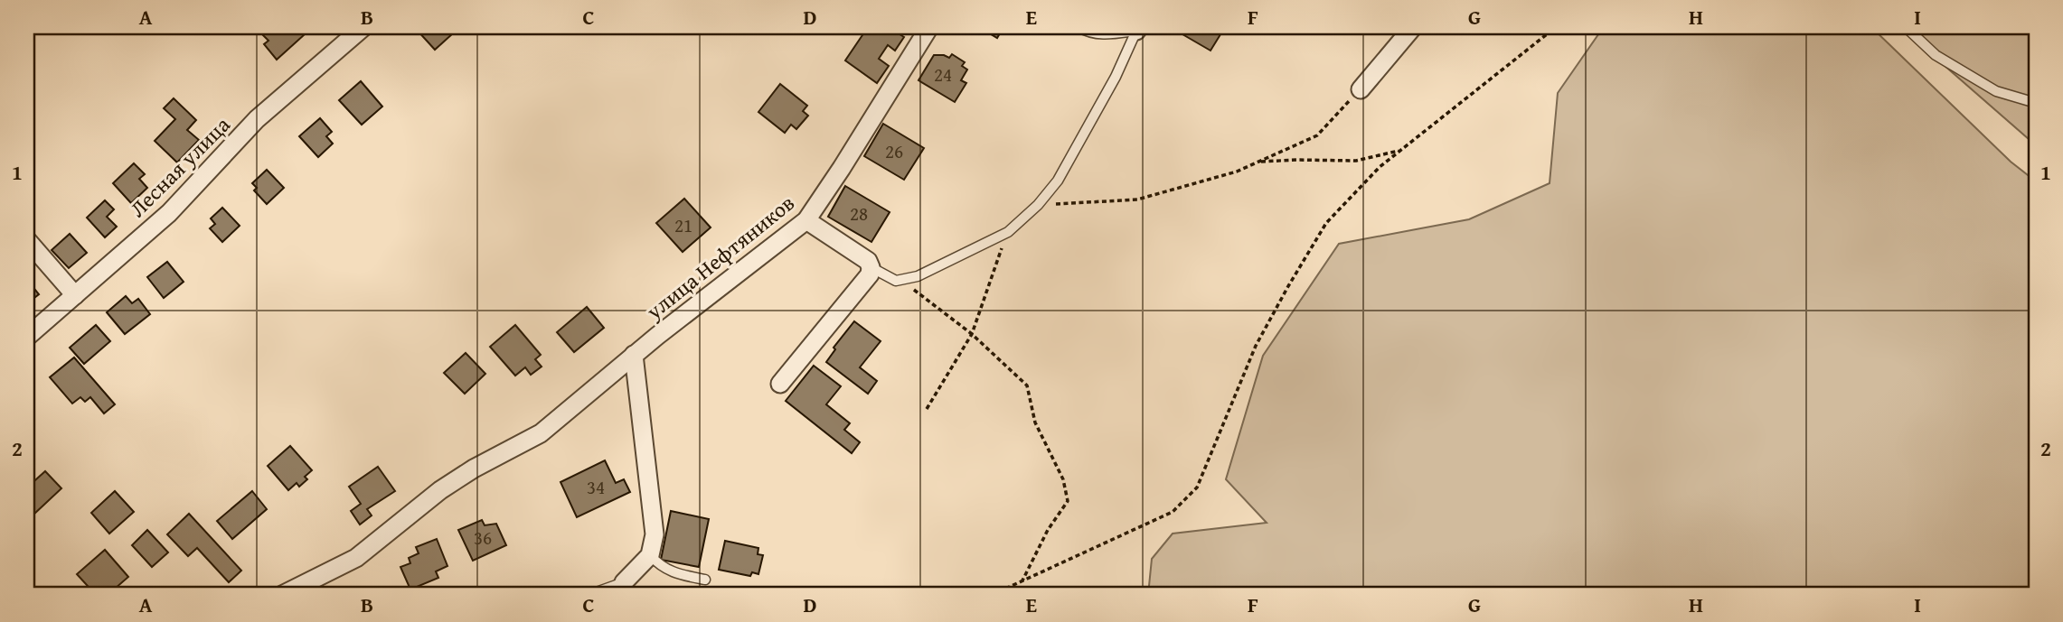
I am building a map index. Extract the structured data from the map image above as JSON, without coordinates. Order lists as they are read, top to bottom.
{
  "streets": {
    "street": ["Лесная улица", "улица Нефтяников"]
  },
  "house_numbers": [
    "24",
    "26",
    "28",
    "21",
    "34",
    "36"
  ],
  "grid": {
    "columns": [
      "A",
      "B",
      "C",
      "D",
      "E",
      "F",
      "G",
      "H",
      "I"
    ],
    "rows": ["1", "2"]
  }
}
